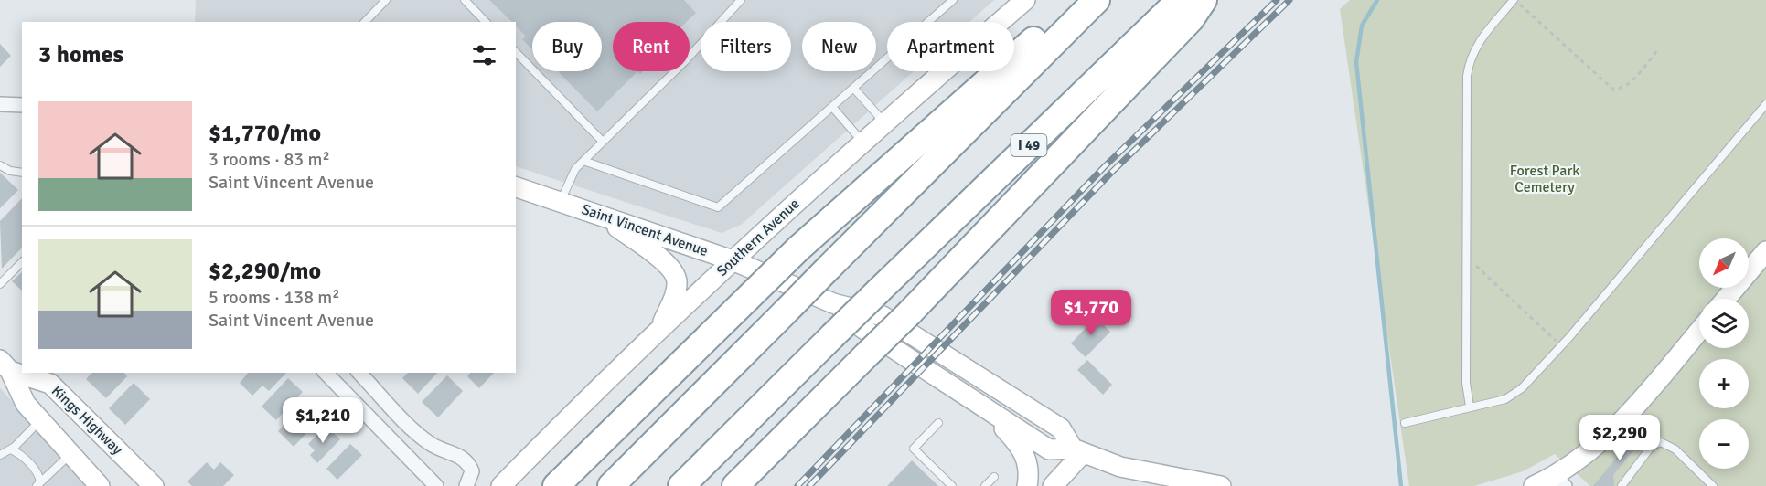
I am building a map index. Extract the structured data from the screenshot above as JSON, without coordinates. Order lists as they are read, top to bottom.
{
  "streets": {
    "highway": ["I 49"],
    "street": ["Saint Vincent Avenue", "Southern Avenue", "Kings Highway"]
  },
  "crossings": [
    ["Saint Vincent Avenue", "Southern Avenue"]
  ],
  "parks": ["Forest Park Cemetery"],
  "north": "bottom left",
  "page": {
    "chip": [
      "Buy",
      "Rent",
      "Filters",
      "New",
      "Apartment"
    ],
    "heading": "3 homes",
    "list": [
      {
        "name": "$1,770/mo",
        "note": "3 rooms · 83 m² · Saint Vincent Avenue"
      },
      {
        "name": "$2,290/mo",
        "note": "5 rooms · 138 m² · Saint Vincent Avenue"
      }
    ],
    "map_buttons": ["+", "−"],
    "price": ["$1,770", "$1,210", "$2,290"]
  }
}
